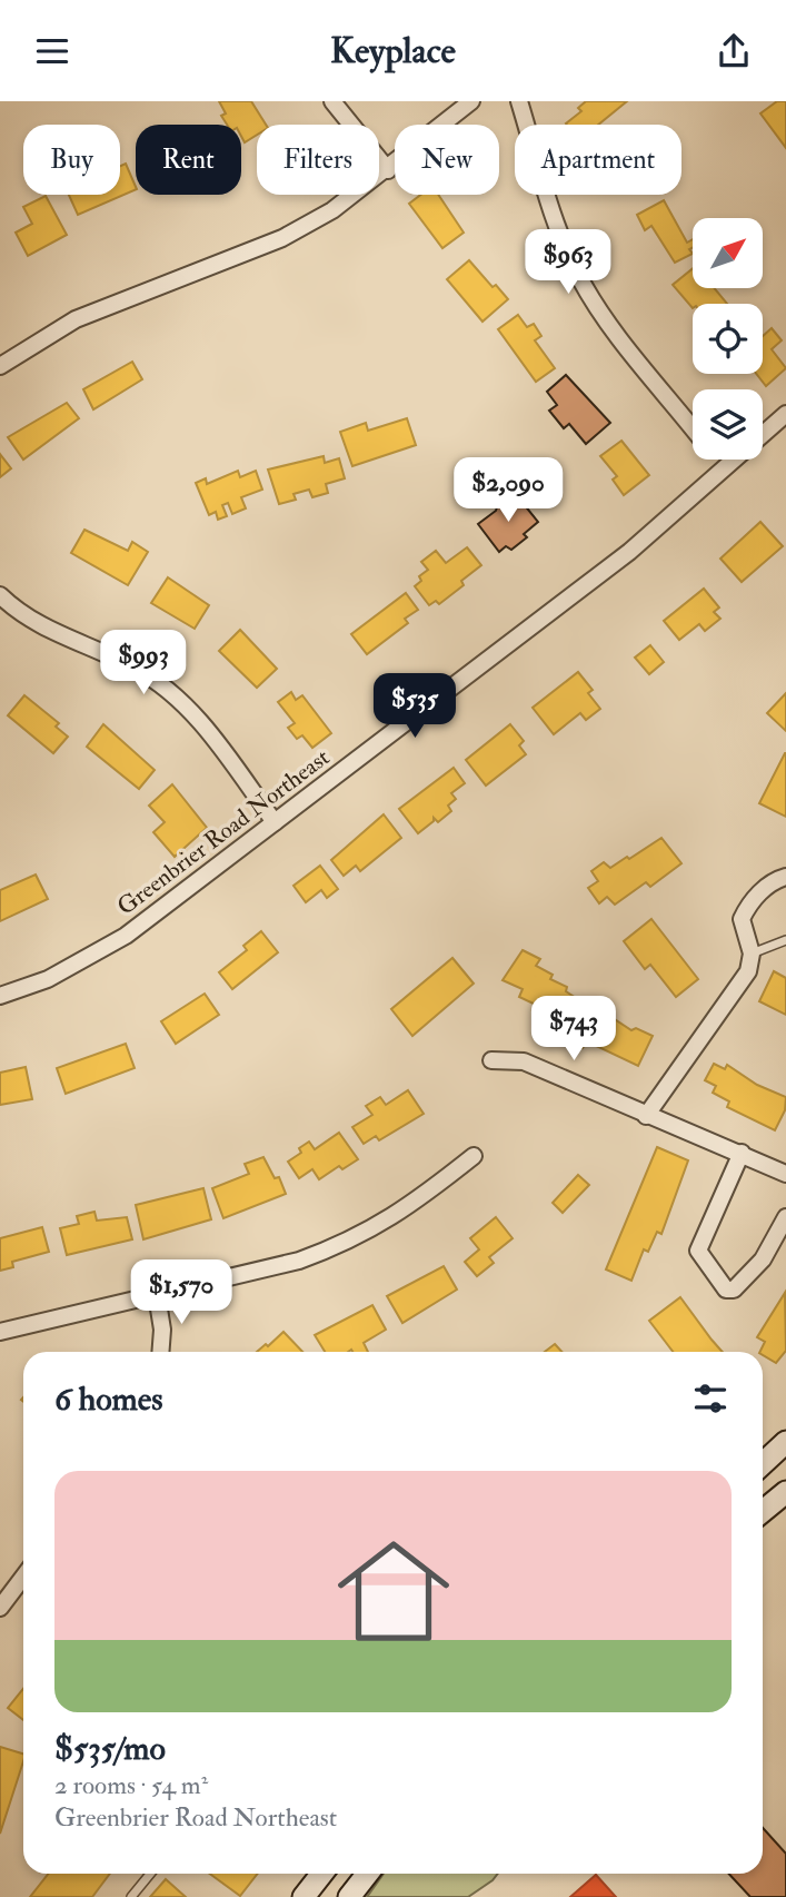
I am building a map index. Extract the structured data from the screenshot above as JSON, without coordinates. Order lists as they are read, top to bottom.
{
  "streets": {
    "street": ["Greenbrier Road Northeast"]
  },
  "north": "top right",
  "page": {
    "header": "Keyplace",
    "chip": [
      "Buy",
      "Rent",
      "Filters",
      "New",
      "Apartment"
    ],
    "price": [
      "$963",
      "$2,090",
      "$993",
      "$535",
      "$743",
      "$1,570"
    ],
    "heading": "6 homes",
    "list": [
      {
        "name": "$535/mo",
        "note": "2 rooms · 54 m² · Greenbrier Road Northeast"
      }
    ]
  }
}
